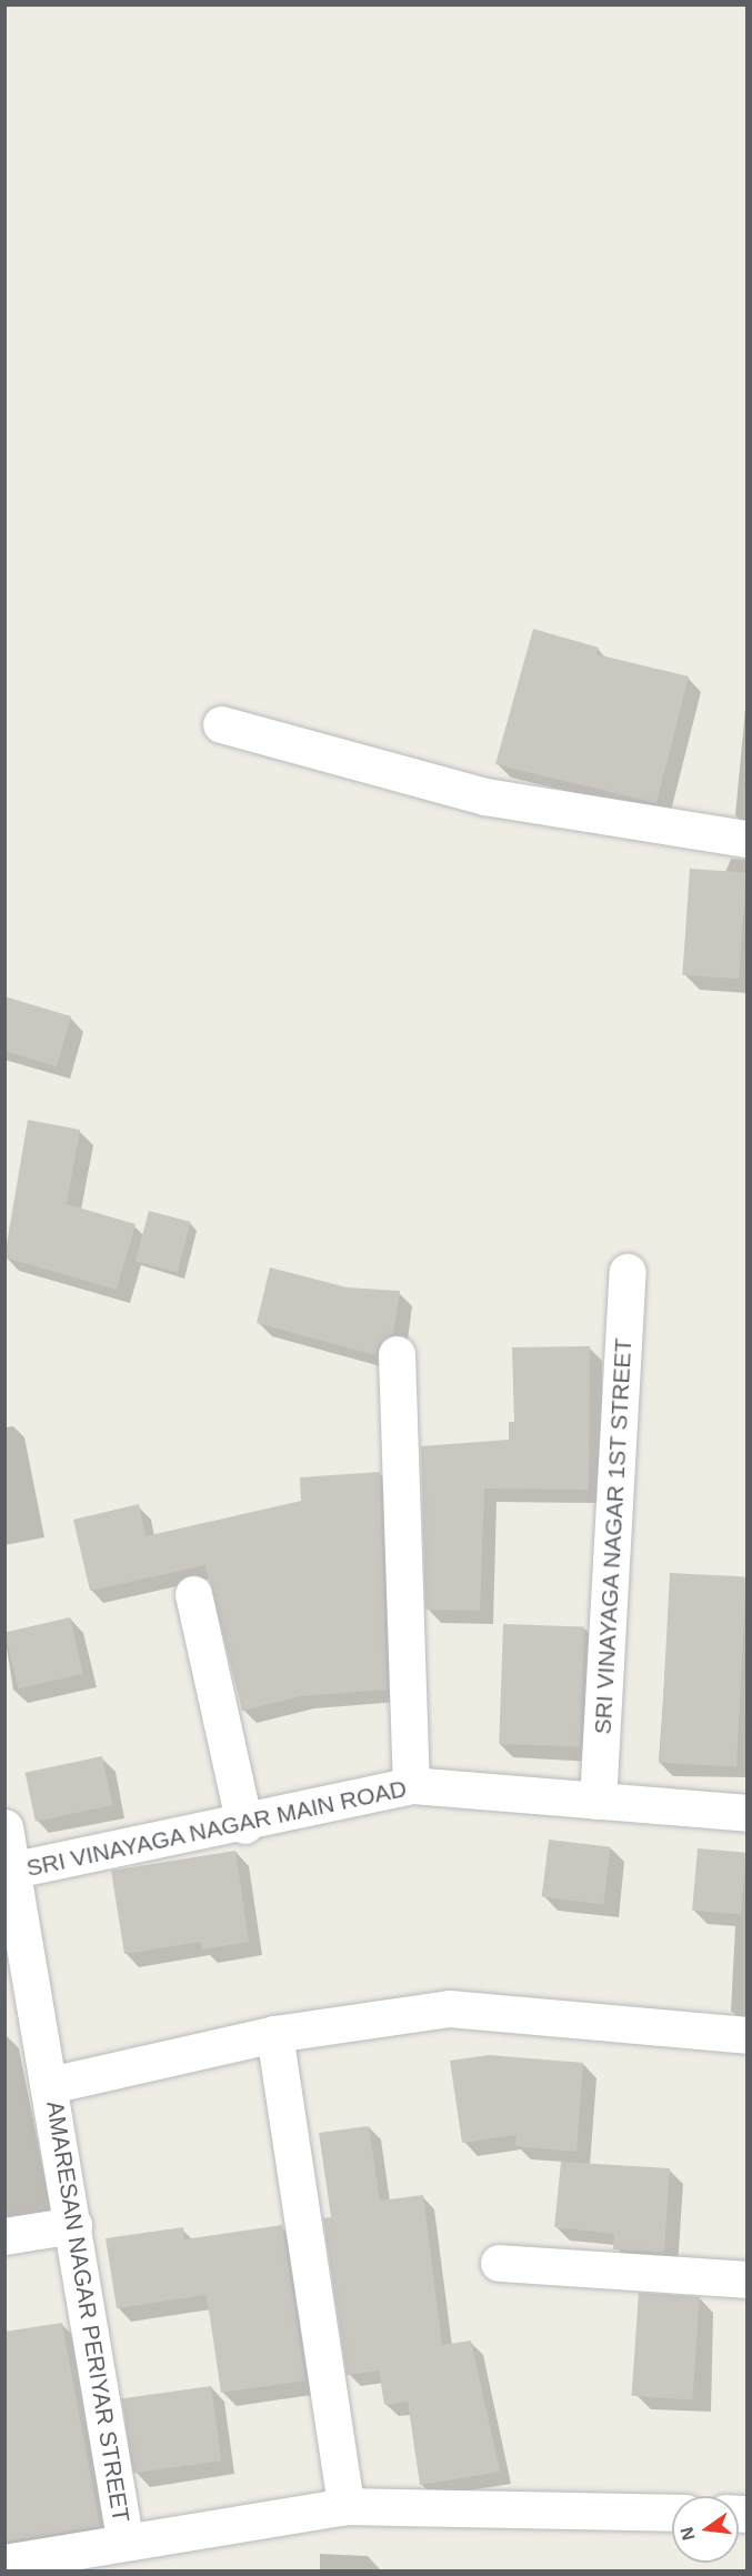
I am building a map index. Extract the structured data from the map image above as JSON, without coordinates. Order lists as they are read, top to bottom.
{
  "streets": {
    "street": ["SRI VINAYAGA NAGAR 1ST STREET", "SRI VINAYAGA NAGAR MAIN ROAD", "AMARESAN NAGAR PERIYAR STREET"]
  },
  "crossings": [
    ["SRI VINAYAGA NAGAR 1ST STREET", "SRI VINAYAGA NAGAR MAIN ROAD"],
    ["SRI VINAYAGA NAGAR MAIN ROAD", "AMARESAN NAGAR PERIYAR STREET"]
  ],
  "north": "left"
}
